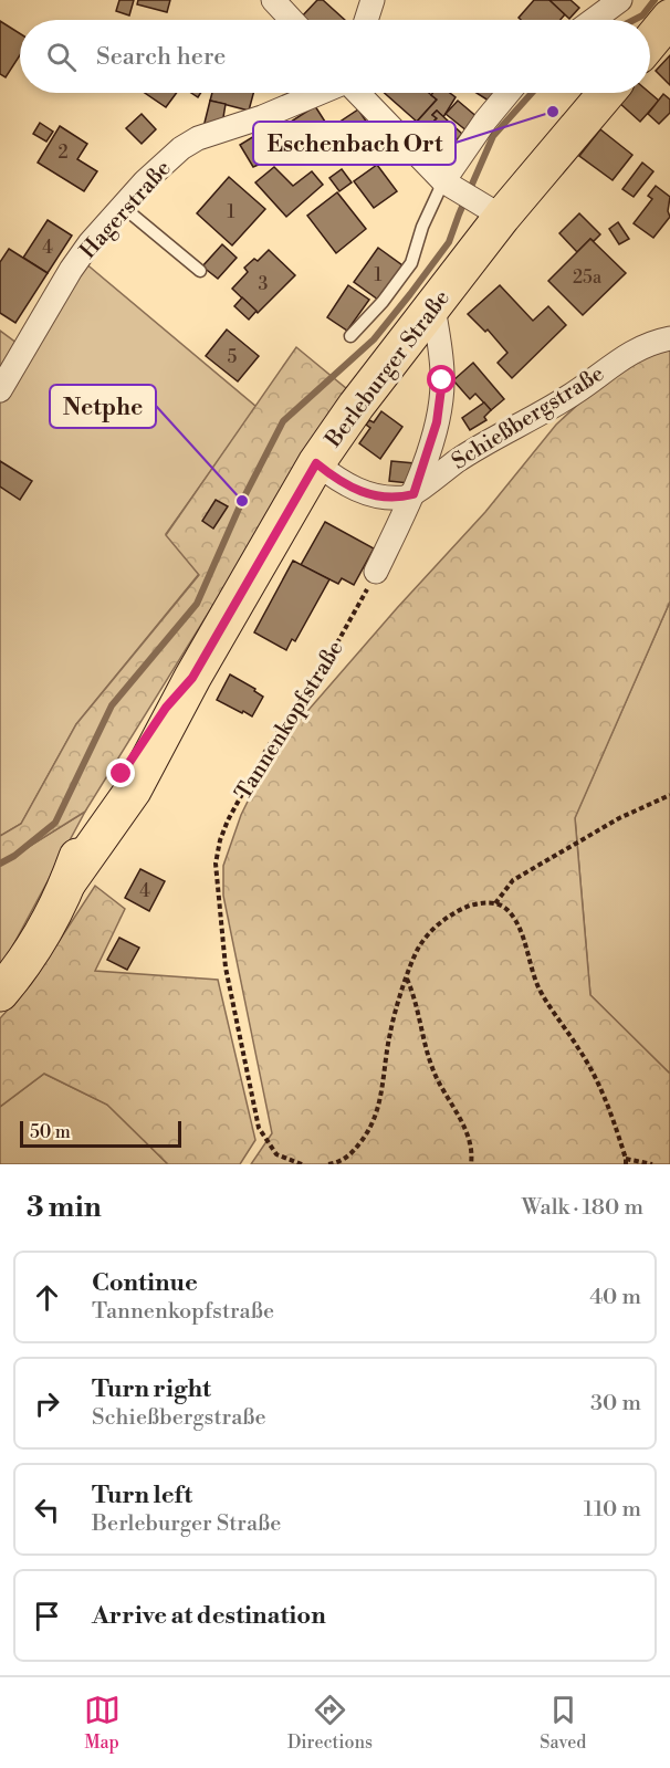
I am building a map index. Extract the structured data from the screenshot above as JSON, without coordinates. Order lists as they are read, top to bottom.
{
  "streets": {
    "main road": ["Berleburger Straße"],
    "street": ["Hagerstraße", "Schießbergstraße"],
    "path": ["Tannenkopfstraße"]
  },
  "places": ["Eschenbach Ort", "Netphe"],
  "house_numbers": [
    "2",
    "1",
    "4",
    "1",
    "25a",
    "3",
    "5",
    "4"
  ],
  "scale_bar": "50 m",
  "page": {
    "search": "Search here",
    "scale": "50 m",
    "heading": ["3 min", "Walk · 180 m"],
    "list": [
      ["Continue", "Tannenkopfstraße", "40 m"],
      ["Turn right", "Schießbergstraße", "30 m"],
      ["Turn left", "Berleburger Straße", "110 m"],
      "Arrive at destination"
    ],
    "nav": ["Map", "Directions", "Saved"]
  }
}
